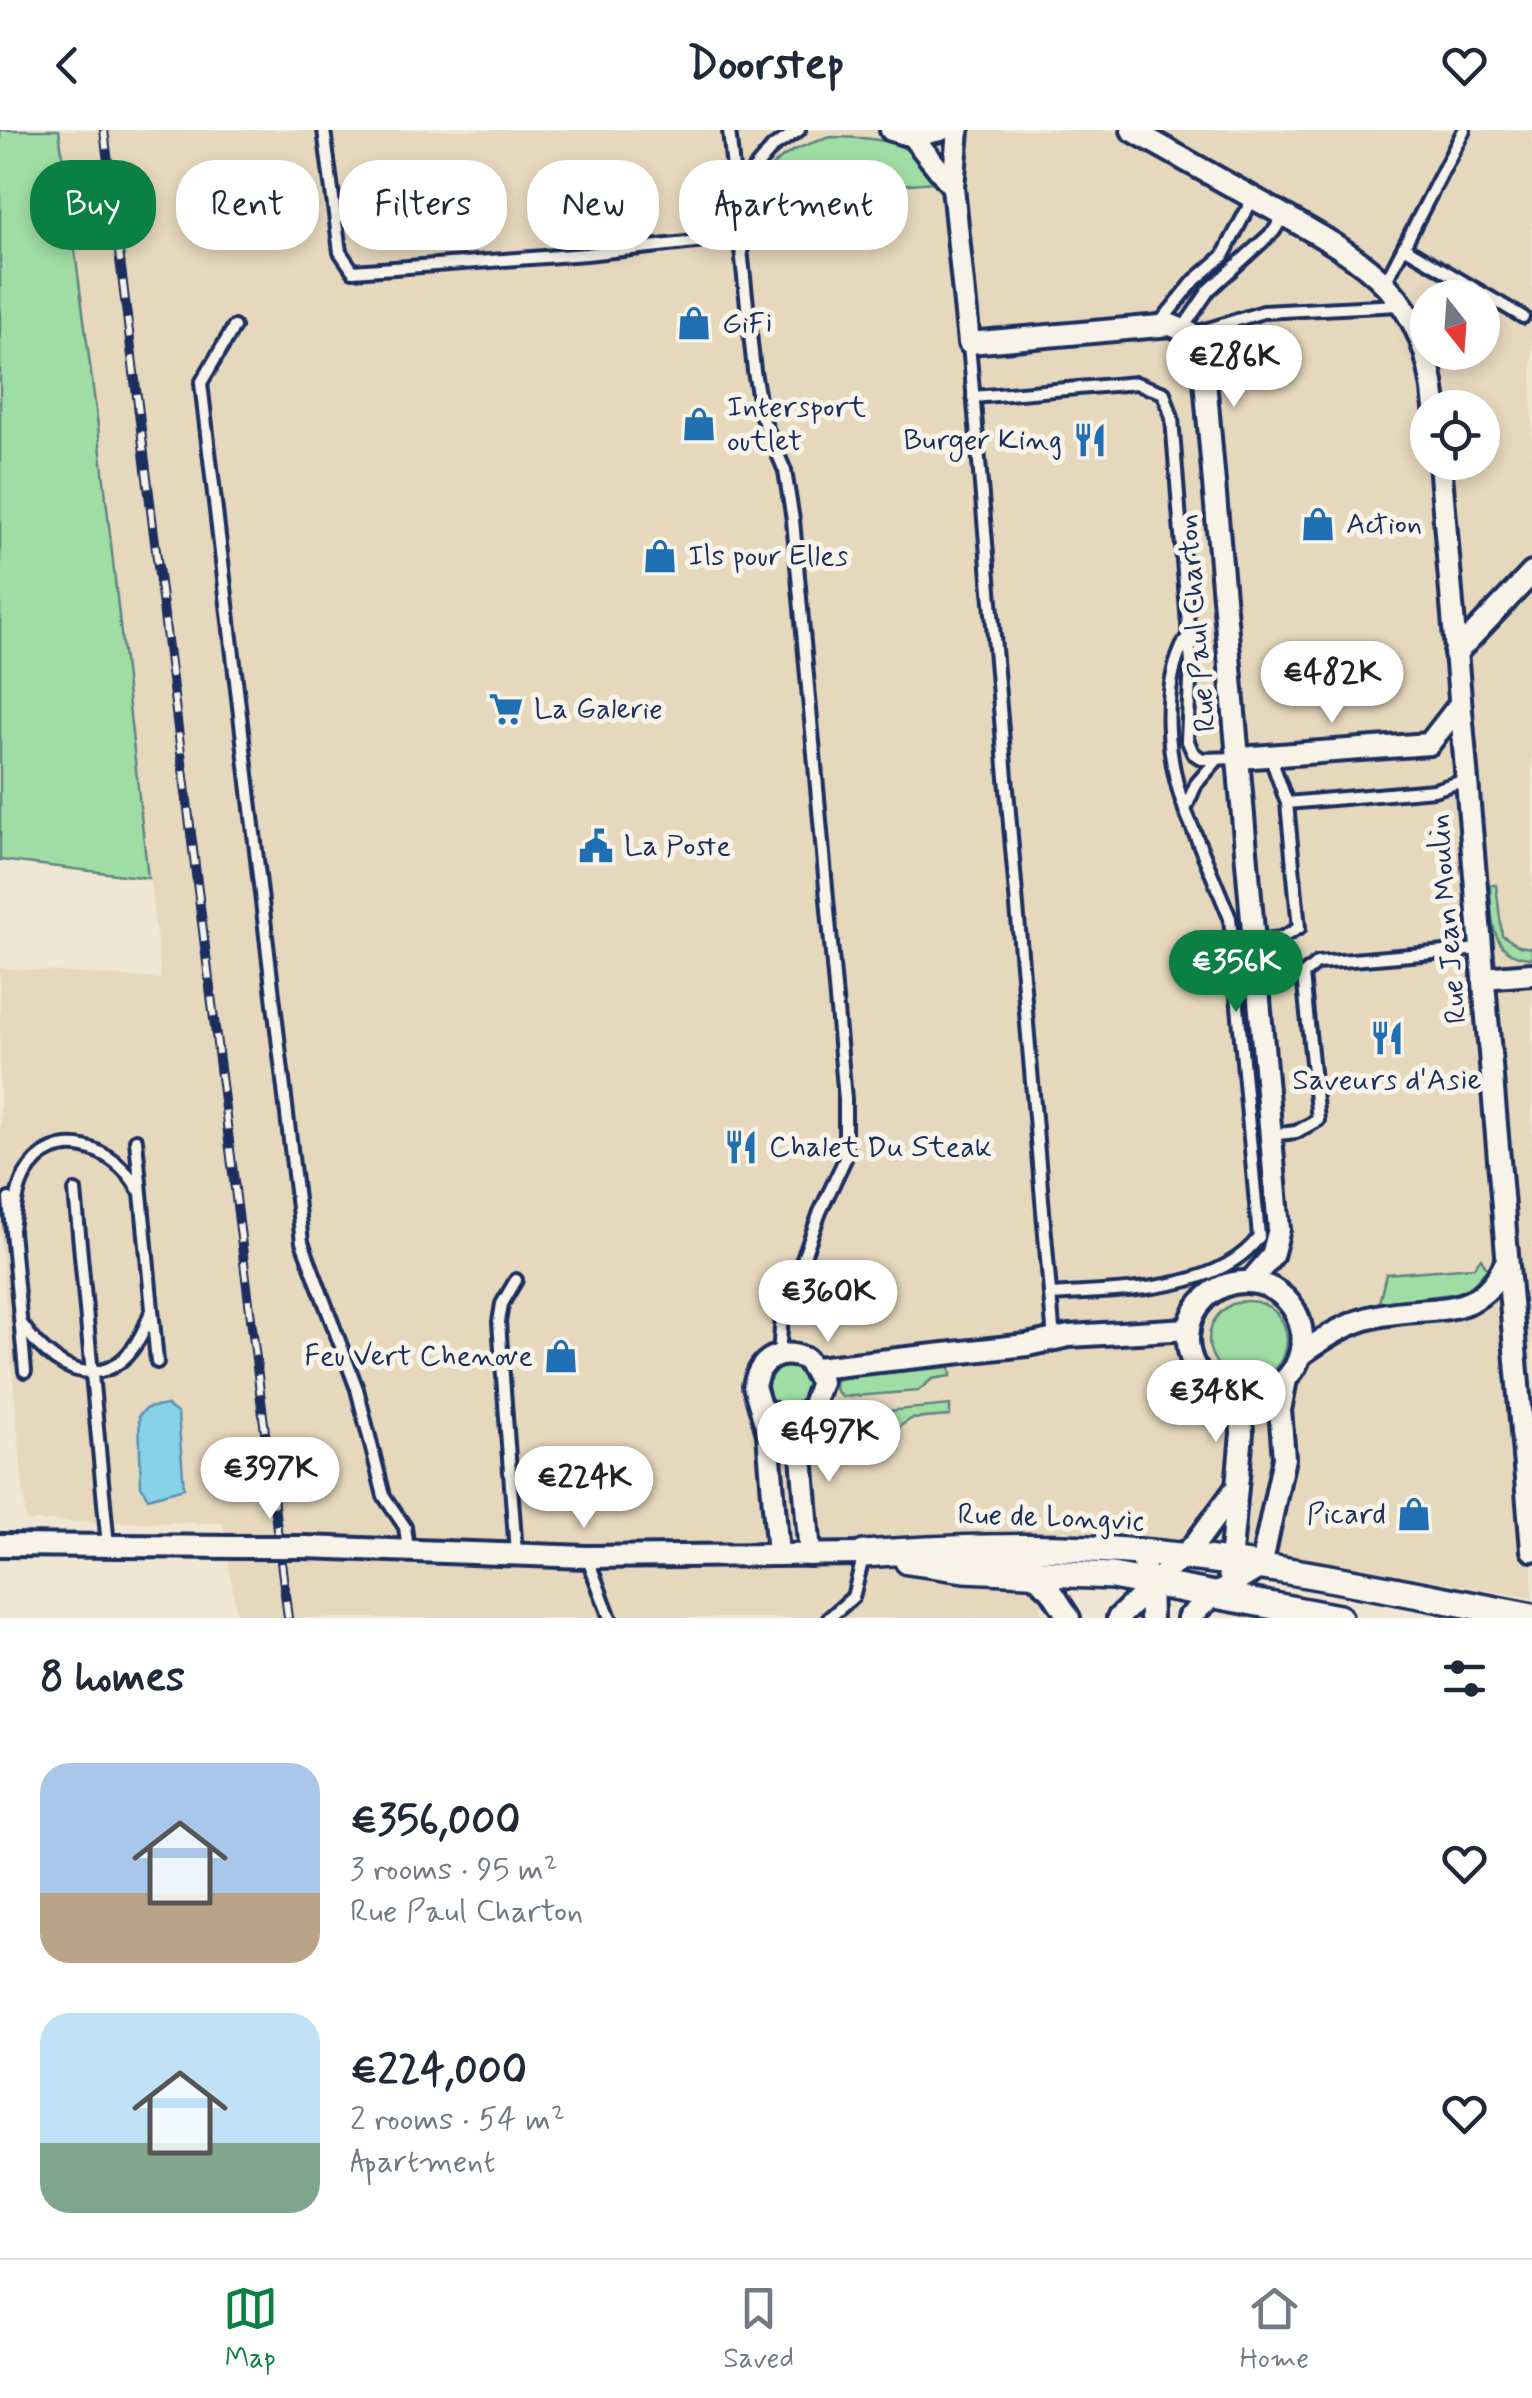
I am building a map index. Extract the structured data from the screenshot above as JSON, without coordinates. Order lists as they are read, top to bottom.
{
  "streets": {
    "street": ["Rue Paul Charton", "Rue Jean Moulin", "Rue de Longvic"]
  },
  "places": {
    "shop": [
      "GiFi",
      "Intersport outlet",
      "Action",
      "Ils pour Elles",
      "Feu Vert Chenove",
      "Picard"
    ],
    "restaurant": ["Burger King", "Saveurs d'Asie", "Chalet Du Steak"],
    "supermarket": ["La Galerie"],
    "public building": ["La Poste"]
  },
  "north": "bottom",
  "page": {
    "header": "Doorstep",
    "chip": [
      "Buy",
      "Rent",
      "Filters",
      "New",
      "Apartment"
    ],
    "price": [
      "€286K",
      "€482K",
      "€356K",
      "€360K",
      "€348K",
      "€497K",
      "€397K",
      "€224K"
    ],
    "heading": "8 homes",
    "list": [
      {
        "name": "€356,000",
        "note": "3 rooms · 95 m² · Rue Paul Charton"
      },
      {
        "name": "€224,000",
        "note": "2 rooms · 54 m² · Apartment"
      }
    ],
    "tabs": ["Map", "Saved", "Home"]
  }
}
